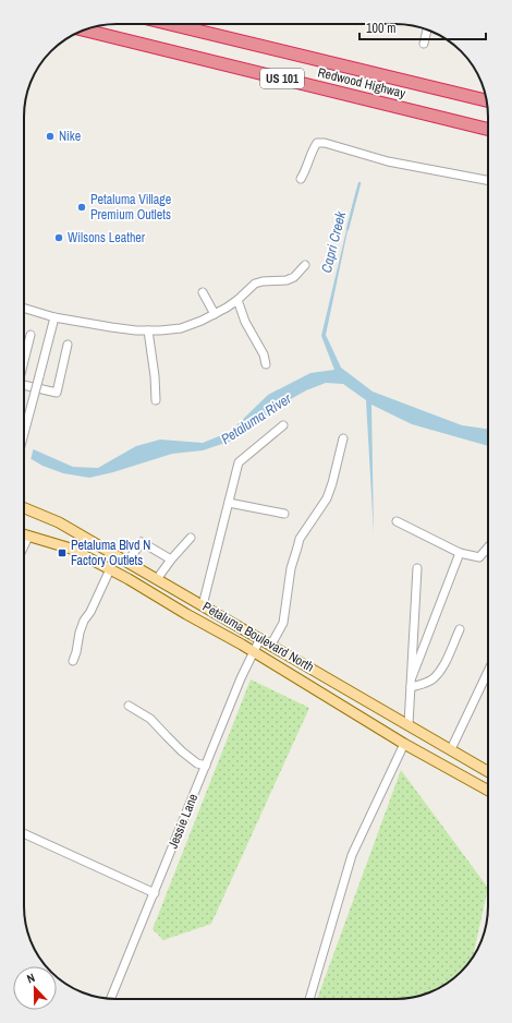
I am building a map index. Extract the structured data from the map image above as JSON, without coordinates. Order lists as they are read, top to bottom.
{
  "streets": {
    "highway": ["US 101", "Redwood Highway"],
    "main road": ["Petaluma Boulevard North"],
    "street": ["Jessie Lane"]
  },
  "crossings": [
    ["Petaluma Boulevard North", "Jessie Lane"]
  ],
  "water": ["Capri Creek", "Petaluma River"],
  "places": {
    "other": ["Nike", "Petaluma Village Premium Outlets", "Wilsons Leather"],
    "transit": ["Petaluma Blvd N Factory Outlets"]
  },
  "scale_bar": "100 m",
  "north": "top"
}
